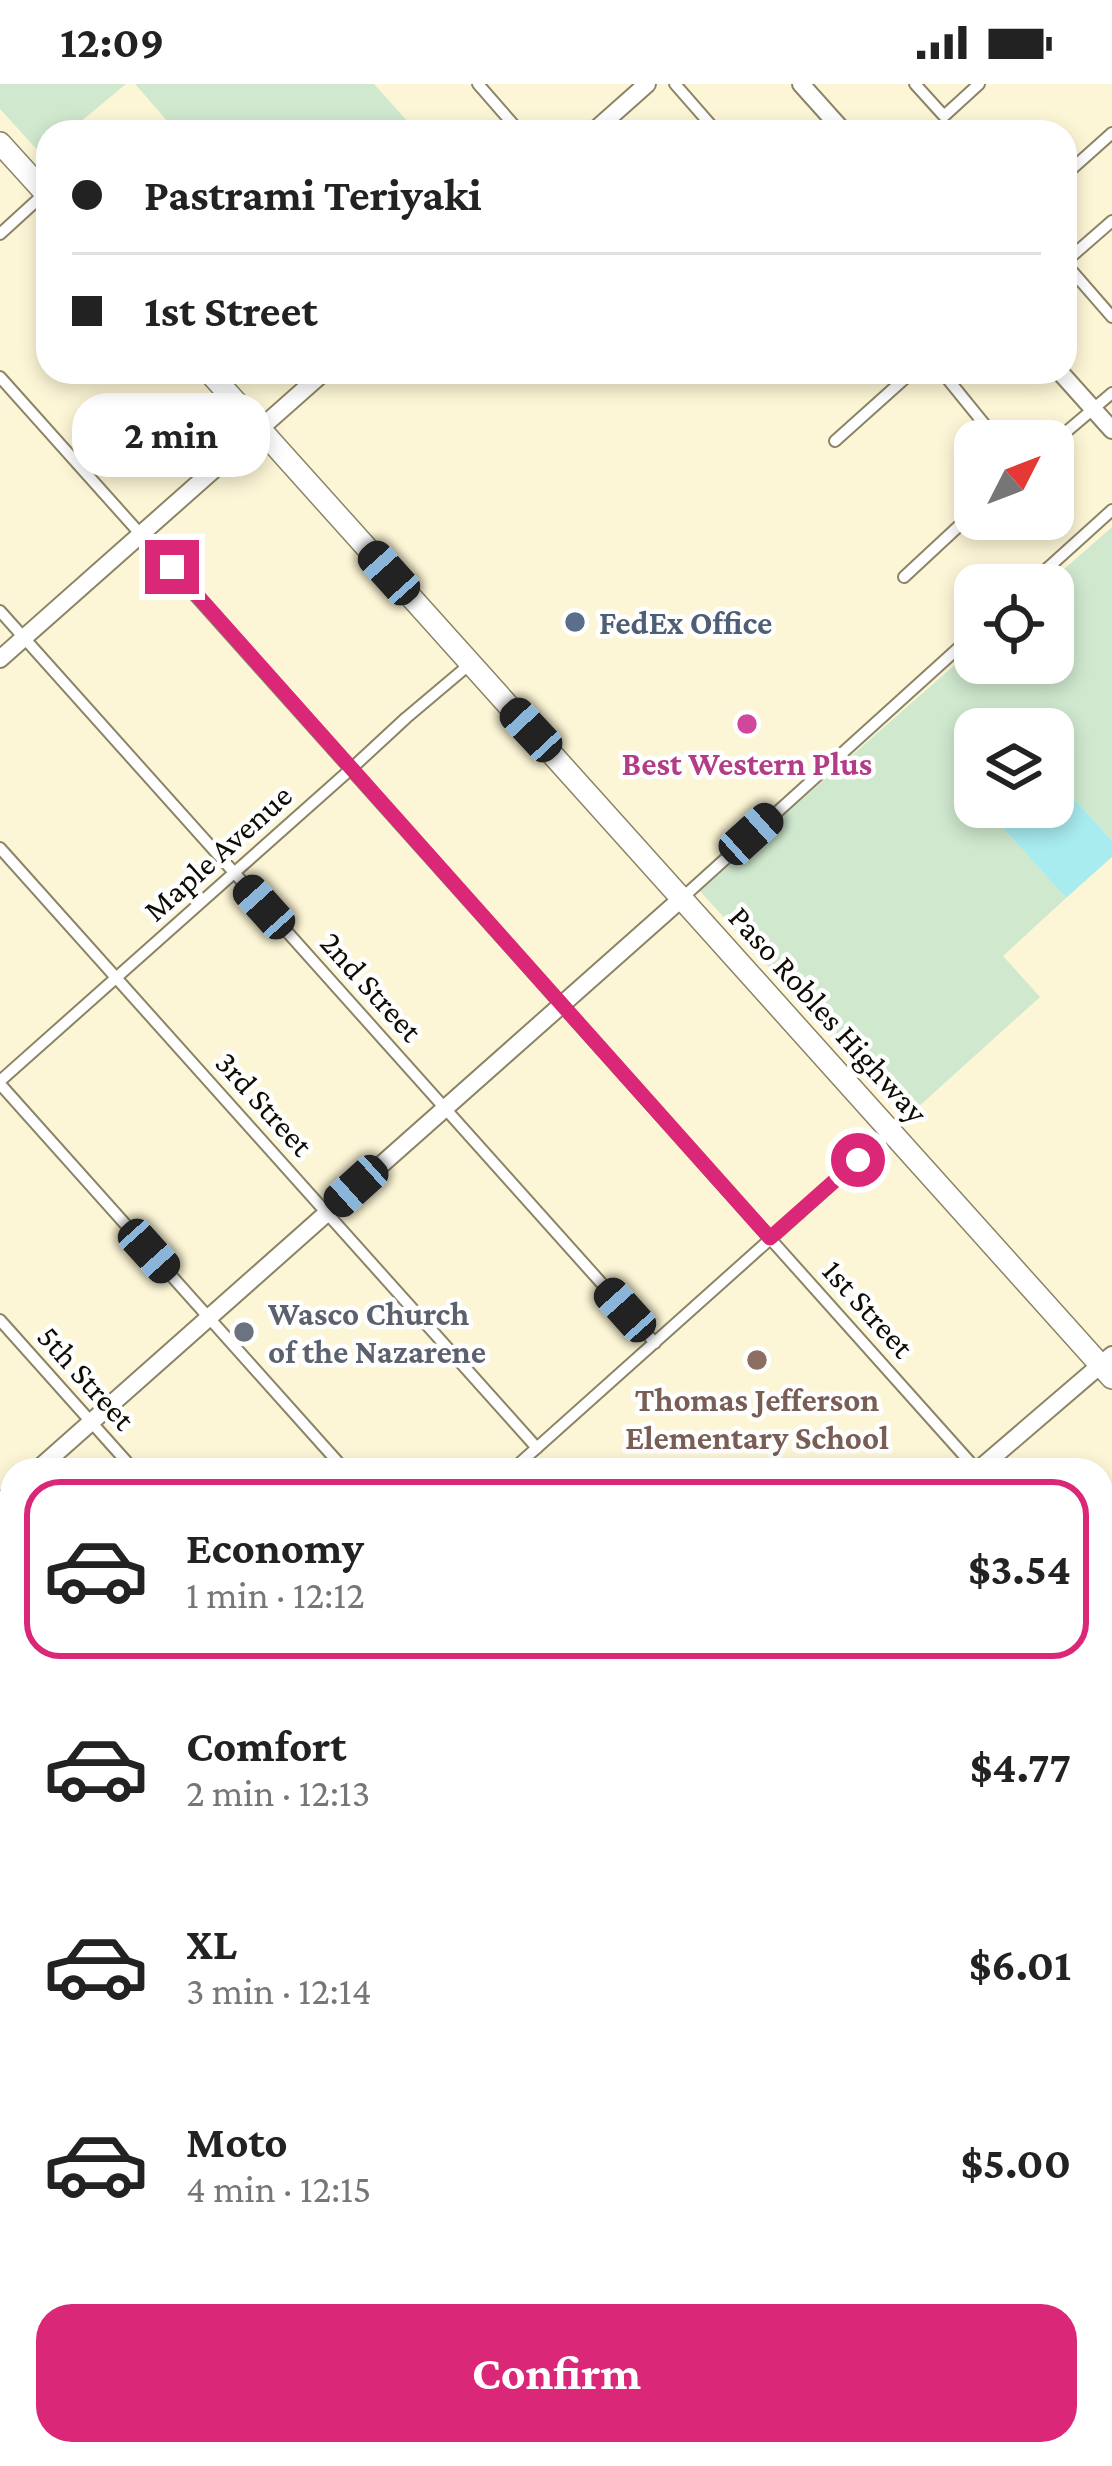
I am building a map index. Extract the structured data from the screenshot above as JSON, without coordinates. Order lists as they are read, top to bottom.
{
  "streets": {
    "highway": ["Paso Robles Highway"],
    "street": [
      "Maple Avenue",
      "2nd Street",
      "3rd Street",
      "1st Street",
      "5th Street"
    ]
  },
  "crossings": [
    ["Maple Avenue", "2nd Street"],
    ["Maple Avenue", "Paso Robles Highway"],
    ["Maple Avenue", "3rd Street"],
    ["Maple Avenue", "1st Street"]
  ],
  "places": [
    "FedEx Office",
    "Best Western Plus",
    "Wasco Church of the Nazarene",
    "Thomas Jefferson Elementary School"
  ],
  "north": "top right",
  "page": {
    "status": "12:09",
    "banner": ["Pastrami Teriyaki", "1st Street"],
    "bubble": "2 min",
    "list": [
      {
        "name": "Economy",
        "note": "1 min · 12:12",
        "value": "$3.54"
      },
      {
        "name": "Comfort",
        "note": "2 min · 12:13",
        "value": "$4.77"
      },
      {
        "name": "XL",
        "note": "3 min · 12:14",
        "value": "$6.01"
      },
      {
        "name": "Moto",
        "note": "4 min · 12:15",
        "value": "$5.00"
      }
    ],
    "buttons": "Confirm"
  }
}
